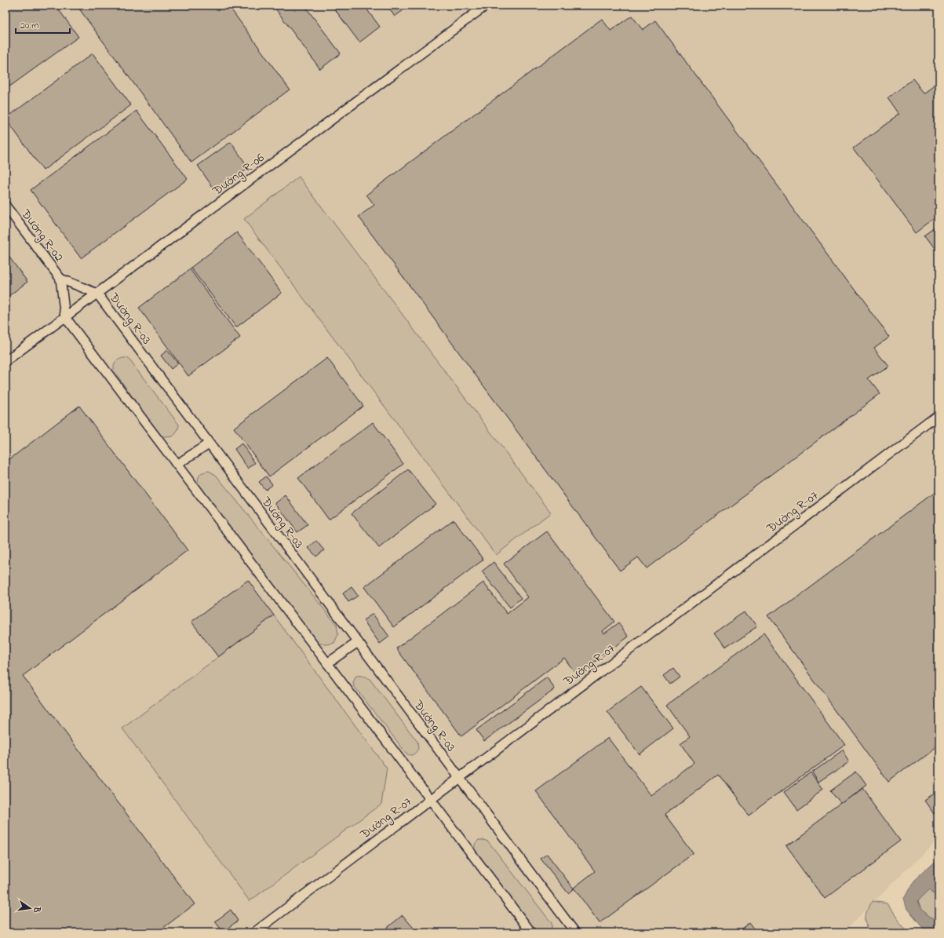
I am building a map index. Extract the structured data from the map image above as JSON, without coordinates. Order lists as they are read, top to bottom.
{
  "streets": {
    "lane": [
      "Đường R-06",
      "Đường R-02",
      "Đường R-03",
      "Đường R-07"
    ]
  },
  "crossings": [
    ["Đường R-06", "Đường R-03"],
    ["Đường R-02", "Đường R-03"],
    ["Đường R-03", "Đường R-07"]
  ],
  "scale_bar": "20 m",
  "north": "right"
}
